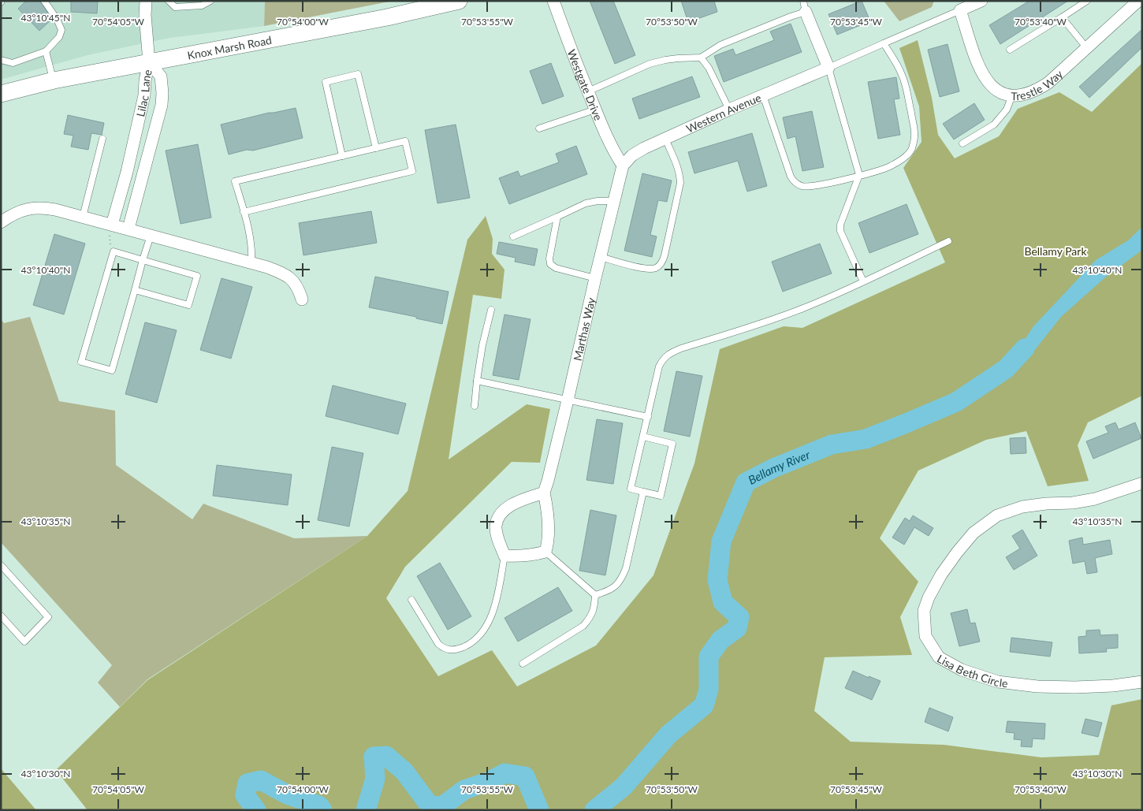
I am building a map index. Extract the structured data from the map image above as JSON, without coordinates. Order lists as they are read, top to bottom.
{
  "streets": {
    "main road": ["Knox Marsh Road"],
    "street": [
      "Trestle Way",
      "Westgate Drive",
      "Lilac Lane",
      "Western Avenue",
      "Marthas Way",
      "Lisa Beth Circle"
    ]
  },
  "crossings": [
    ["Knox Marsh Road", "Lilac Lane"],
    ["Westgate Drive", "Western Avenue"],
    ["Westgate Drive", "Marthas Way"],
    ["Western Avenue", "Marthas Way"]
  ],
  "water": ["Bellamy River"],
  "parks": ["Bellamy Park"],
  "coordinates": [
    "43°10'45\"N",
    "70°54'05\"W",
    "70°54'00\"W",
    "70°53'55\"W",
    "70°53'50\"W",
    "70°53'45\"W",
    "70°53'40\"W",
    "43°10'40\"N",
    "43°10'35\"N",
    "43°10'30\"N"
  ]
}
